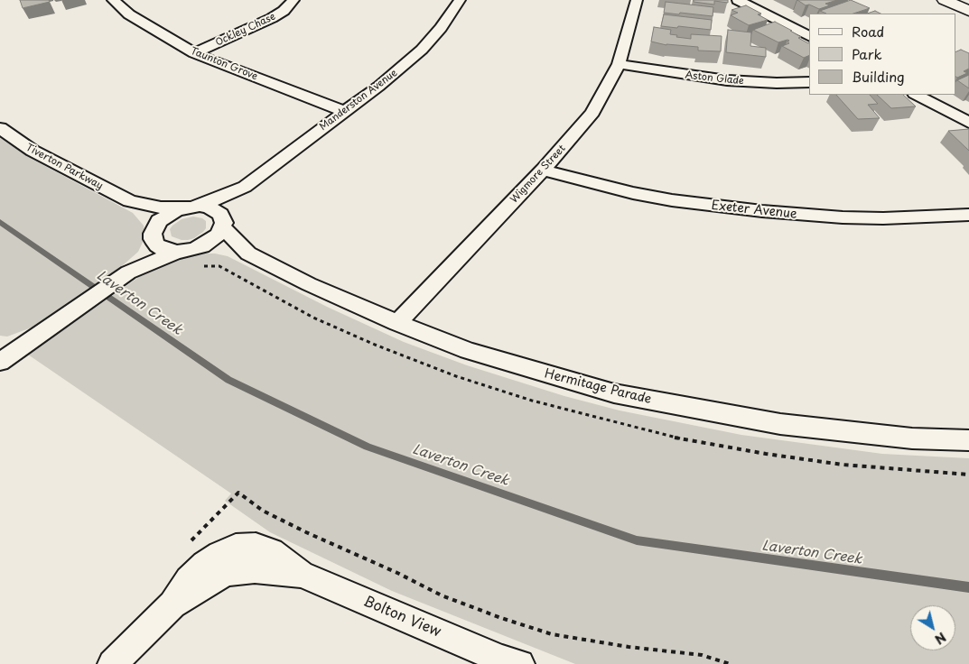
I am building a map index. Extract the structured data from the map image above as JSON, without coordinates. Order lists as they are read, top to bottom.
{
  "streets": {
    "street": [
      "Ockley Chase",
      "Taunton Grove",
      "Aston Glade",
      "Manderston Avenue",
      "Tiverton Parkway",
      "Wigmore Street",
      "Exeter Avenue",
      "Hermitage Parade",
      "Bolton View"
    ]
  },
  "crossings": [
    ["Ockley Chase", "Taunton Grove"],
    ["Taunton Grove", "Manderston Avenue"],
    ["Aston Glade", "Wigmore Street"],
    ["Manderston Avenue", "Tiverton Parkway"],
    ["Manderston Avenue", "Hermitage Parade"],
    ["Tiverton Parkway", "Hermitage Parade"],
    ["Wigmore Street", "Exeter Avenue"],
    ["Wigmore Street", "Hermitage Parade"]
  ],
  "water": ["Laverton Creek"],
  "legend": ["Road", "Park", "Building"],
  "north": "bottom right"
}
